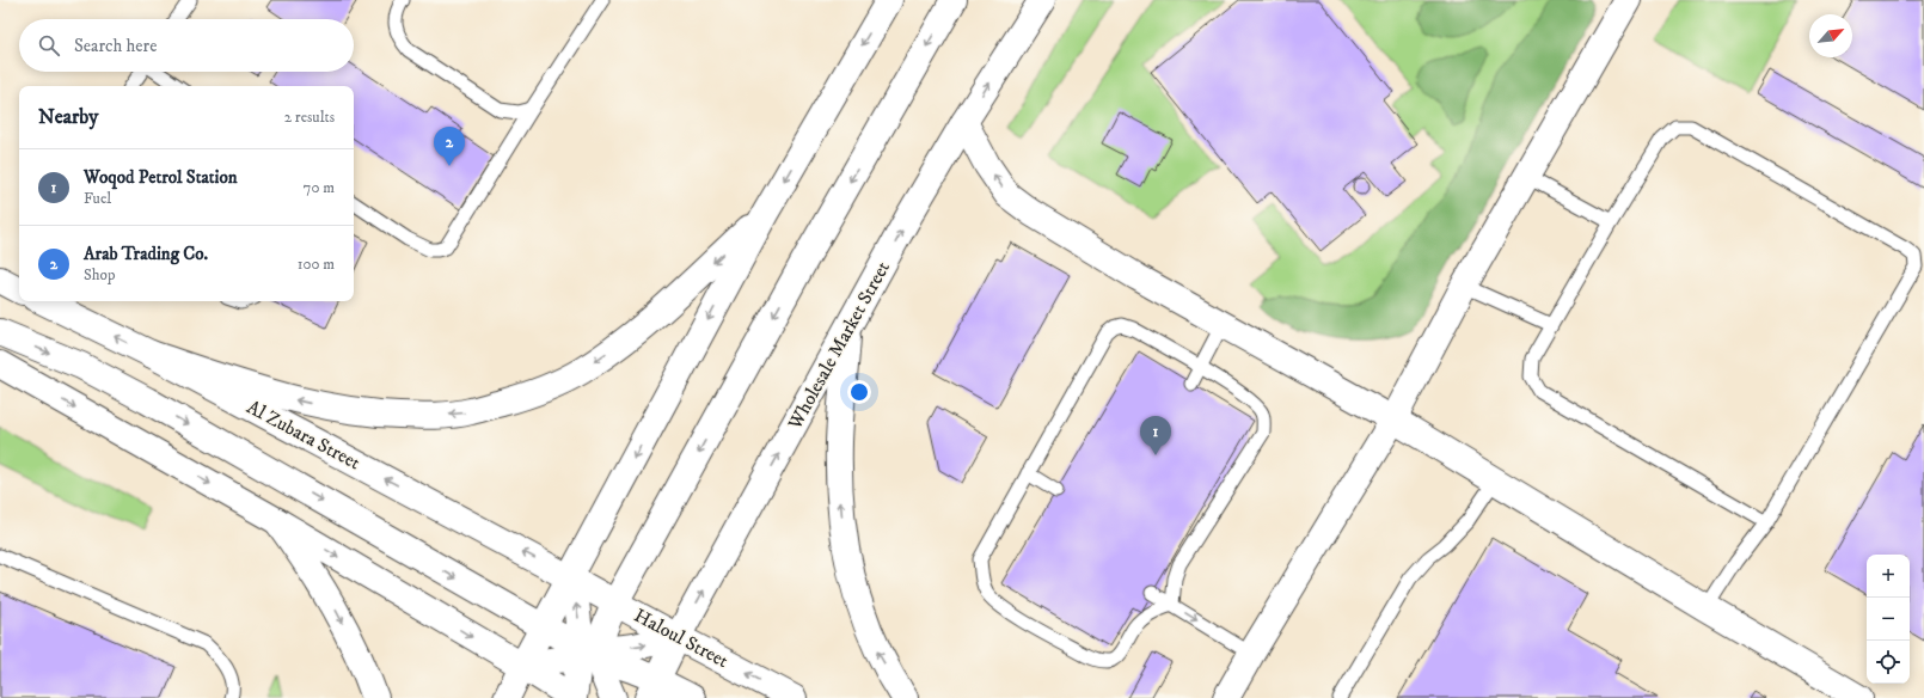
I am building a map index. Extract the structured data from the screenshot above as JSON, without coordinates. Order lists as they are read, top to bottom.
{
  "streets": {
    "main road": ["Wholesale Market Street", "Al Zubara Street", "Haloul Street"]
  },
  "crossings": [
    ["Wholesale Market Street", "Haloul Street"],
    ["Al Zubara Street", "Haloul Street"]
  ],
  "north": "top right",
  "page": {
    "search": "Search here",
    "heading": ["Nearby", "2 results"],
    "pins": ["2", "1"],
    "list": [
      {
        "mark": "1",
        "name": "Woqod Petrol Station",
        "note": "Fuel",
        "value": "70 m"
      },
      {
        "mark": "2",
        "name": "Arab Trading Co.",
        "note": "Shop",
        "value": "100 m"
      }
    ],
    "map_buttons": ["+", "−"]
  }
}
